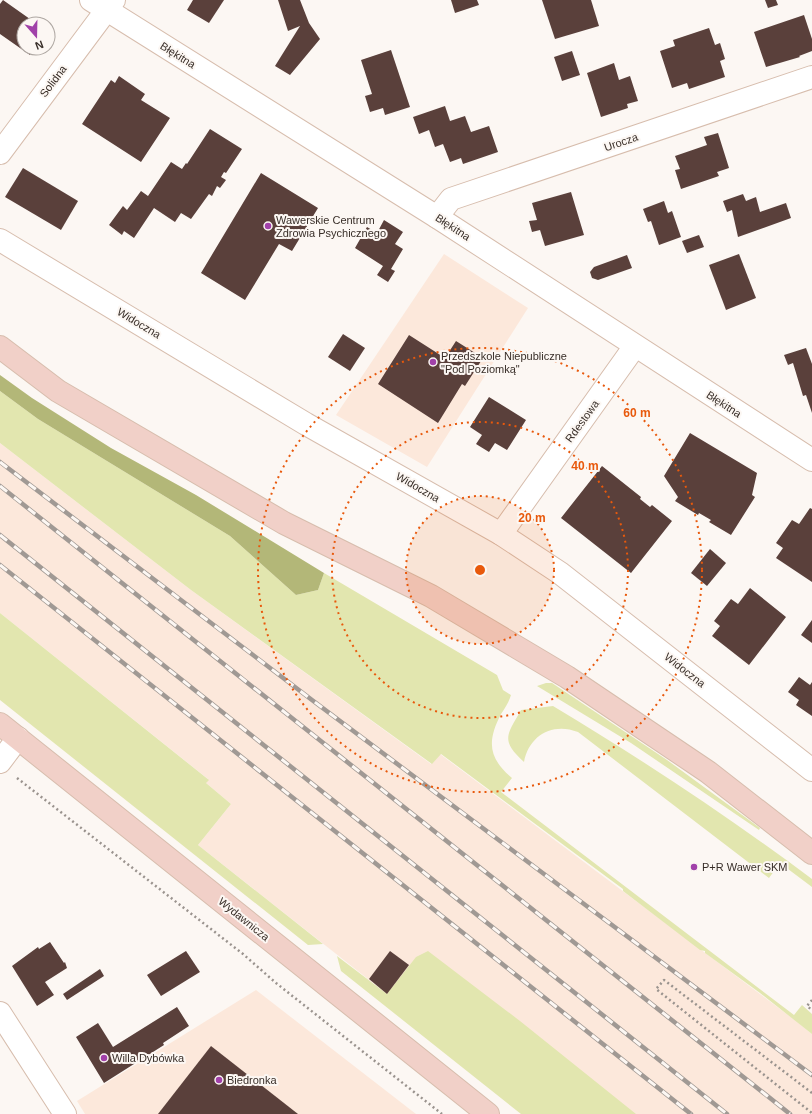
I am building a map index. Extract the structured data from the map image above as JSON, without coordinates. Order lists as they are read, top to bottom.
{
  "streets": {
    "main road": ["Wydawnicza"],
    "street": [
      "Błękitna",
      "Solidna",
      "Urocza",
      "Widoczna",
      "Rdestowa"
    ]
  },
  "crossings": [
    ["Błękitna", "Solidna"],
    ["Błękitna", "Urocza"],
    ["Błękitna", "Rdestowa"],
    ["Widoczna", "Rdestowa"]
  ],
  "places": [
    "Wawerskie Centrum Zdrowia Psychicznego",
    "Przedszkole Niepubliczne \"Pod Poziomką\"",
    "P+R Wawer SKM",
    "Willa Dybówka",
    "Biedronka"
  ],
  "north": "bottom",
  "rings": ["60 m", "40 m", "20 m"]
}
